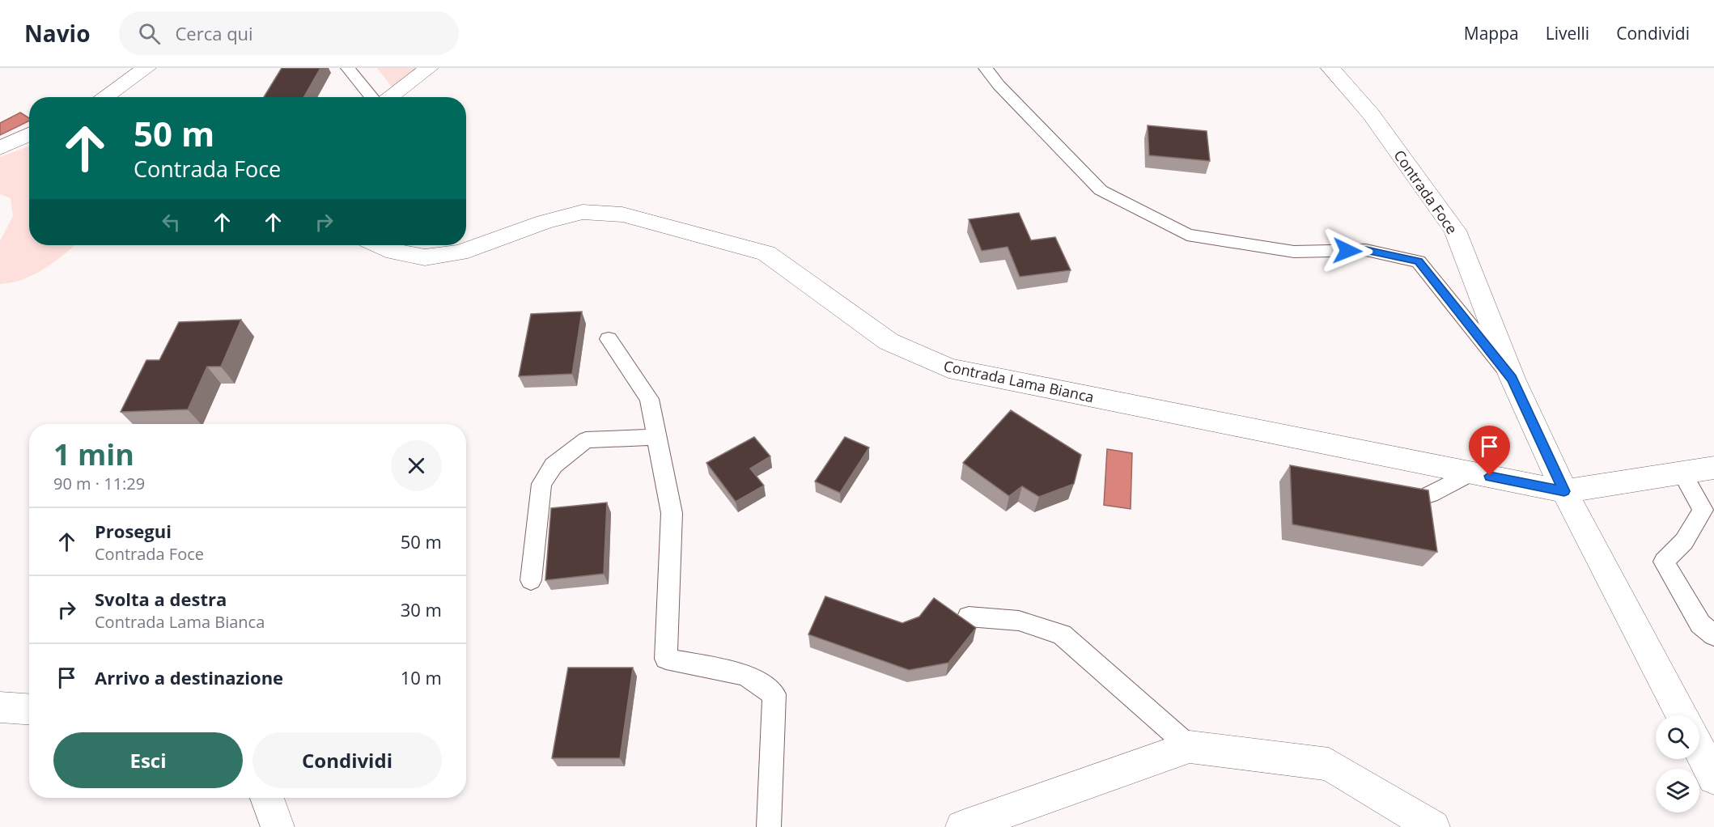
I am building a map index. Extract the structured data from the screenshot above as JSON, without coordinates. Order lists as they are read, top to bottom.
{
  "streets": {
    "street": ["Contrada Foce", "Contrada Lama Bianca"]
  },
  "crossings": [
    ["Contrada Foce", "Contrada Lama Bianca"]
  ],
  "page": {
    "header": "Navio",
    "search": "Cerca qui",
    "nav": ["Mappa", "Livelli", "Condividi"],
    "turn": ["50 m", "Contrada Foce"],
    "heading": ["1 min", "90 m · 11:29"],
    "list": [
      {
        "name": "Prosegui",
        "note": "Contrada Foce",
        "value": "50 m"
      },
      {
        "name": "Svolta a destra",
        "note": "Contrada Lama Bianca",
        "value": "30 m"
      },
      {
        "name": "Arrivo a destinazione",
        "value": "10 m"
      }
    ],
    "buttons": ["Esci", "Condividi"]
  }
}
